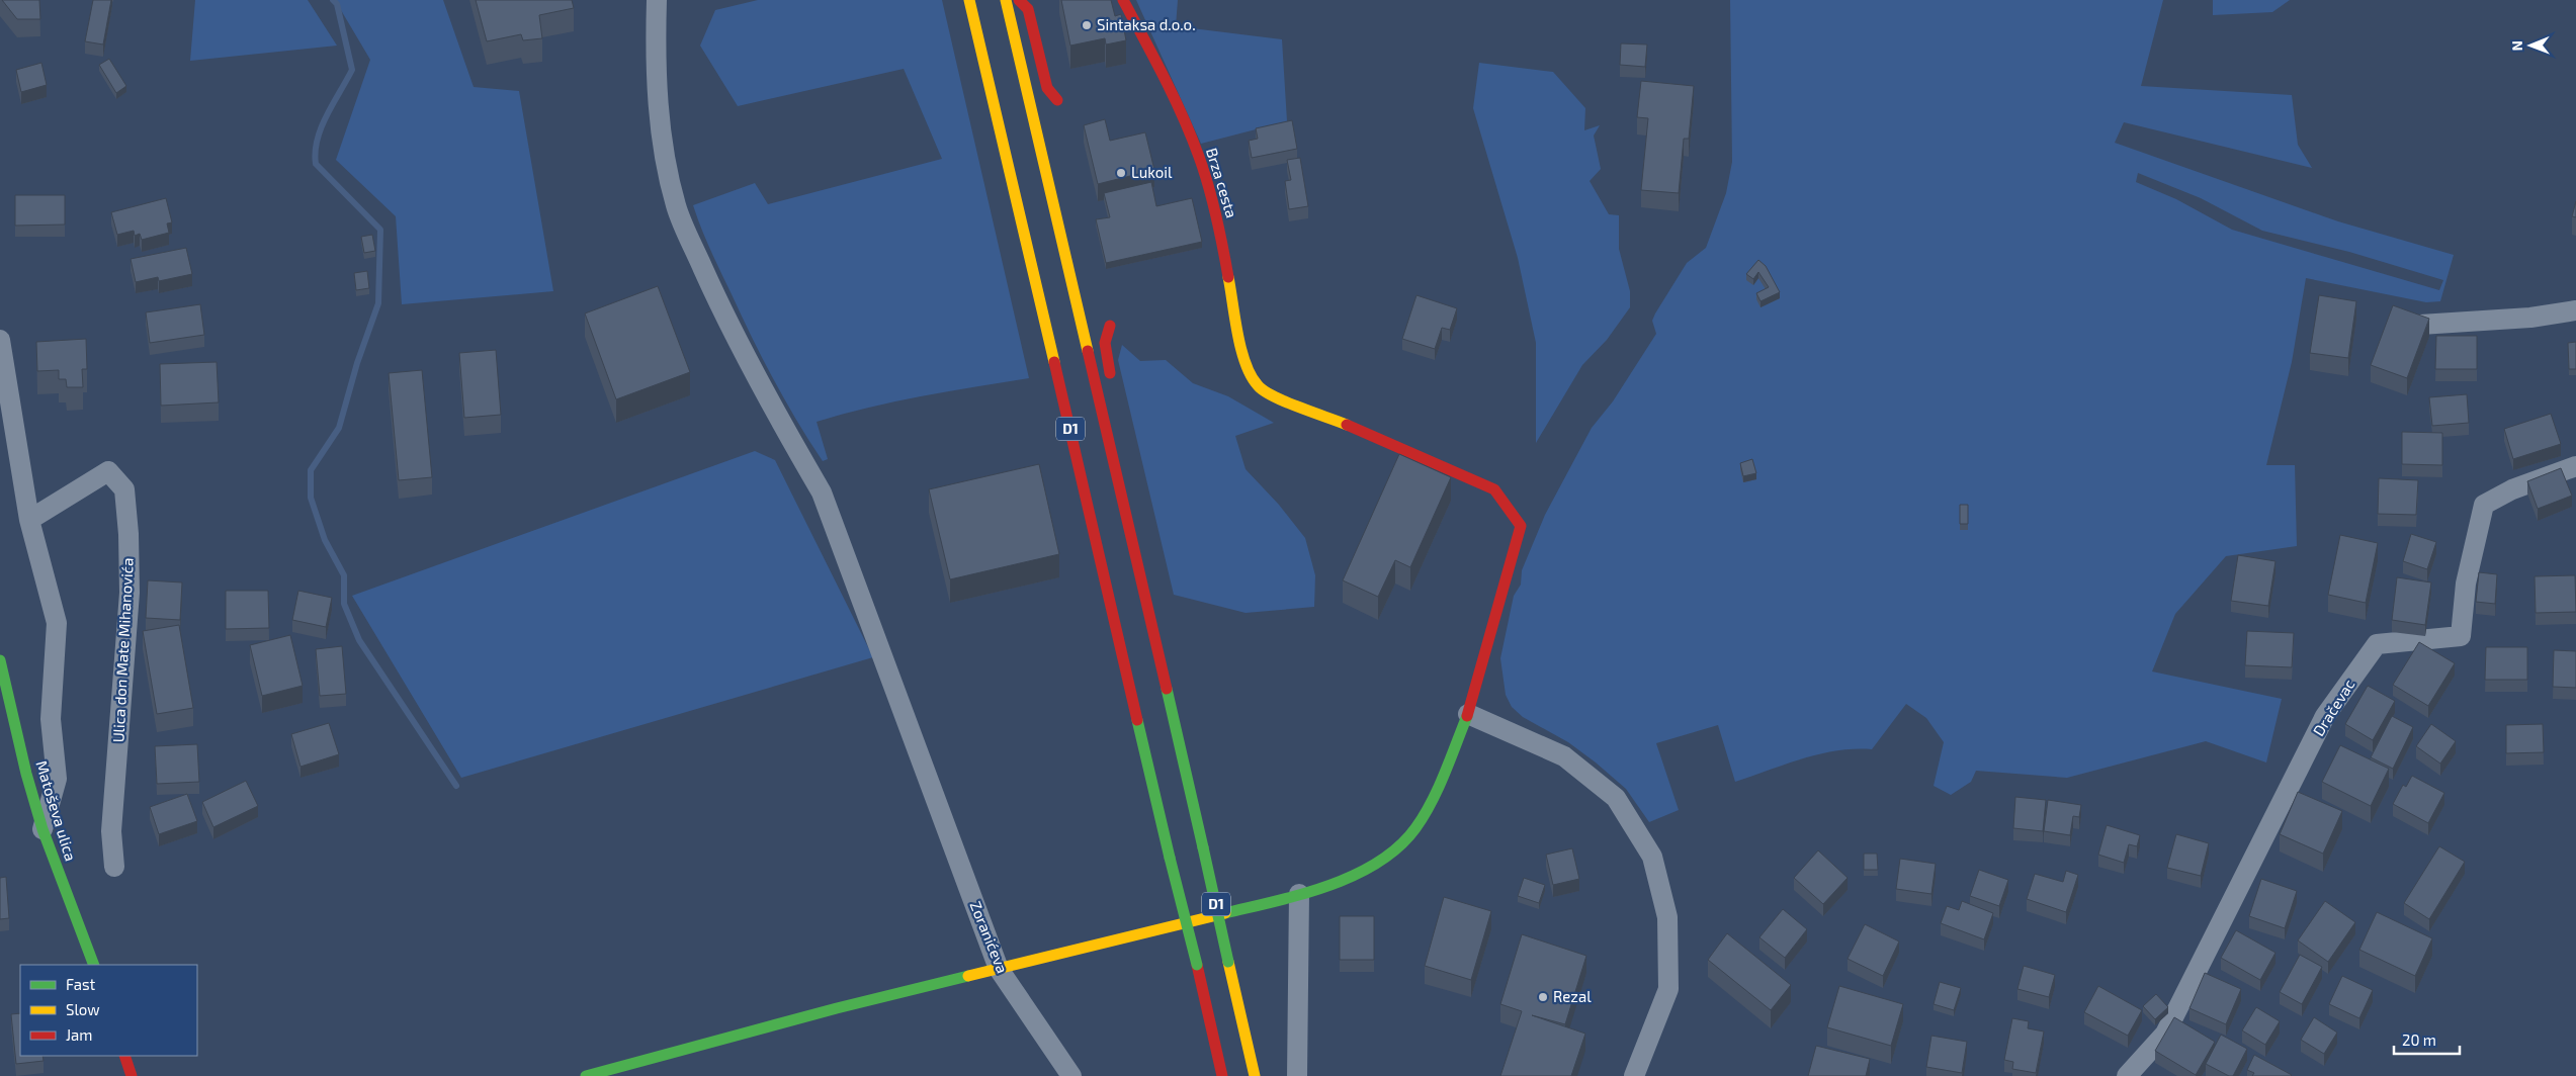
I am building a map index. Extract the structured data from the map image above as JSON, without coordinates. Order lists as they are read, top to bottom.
{
  "streets": {
    "main road": ["Brza cesta", "D1", "Matoševa ulica"],
    "street": ["Ulica don Mate Mihanovića", "Dračevac", "Zoranićeva"]
  },
  "places": ["Sintaksa d.o.o.", "Lukoil", "Rezal"],
  "legend": ["Fast", "Slow", "Jam"],
  "scale_bar": "20 m",
  "north": "left"
}
